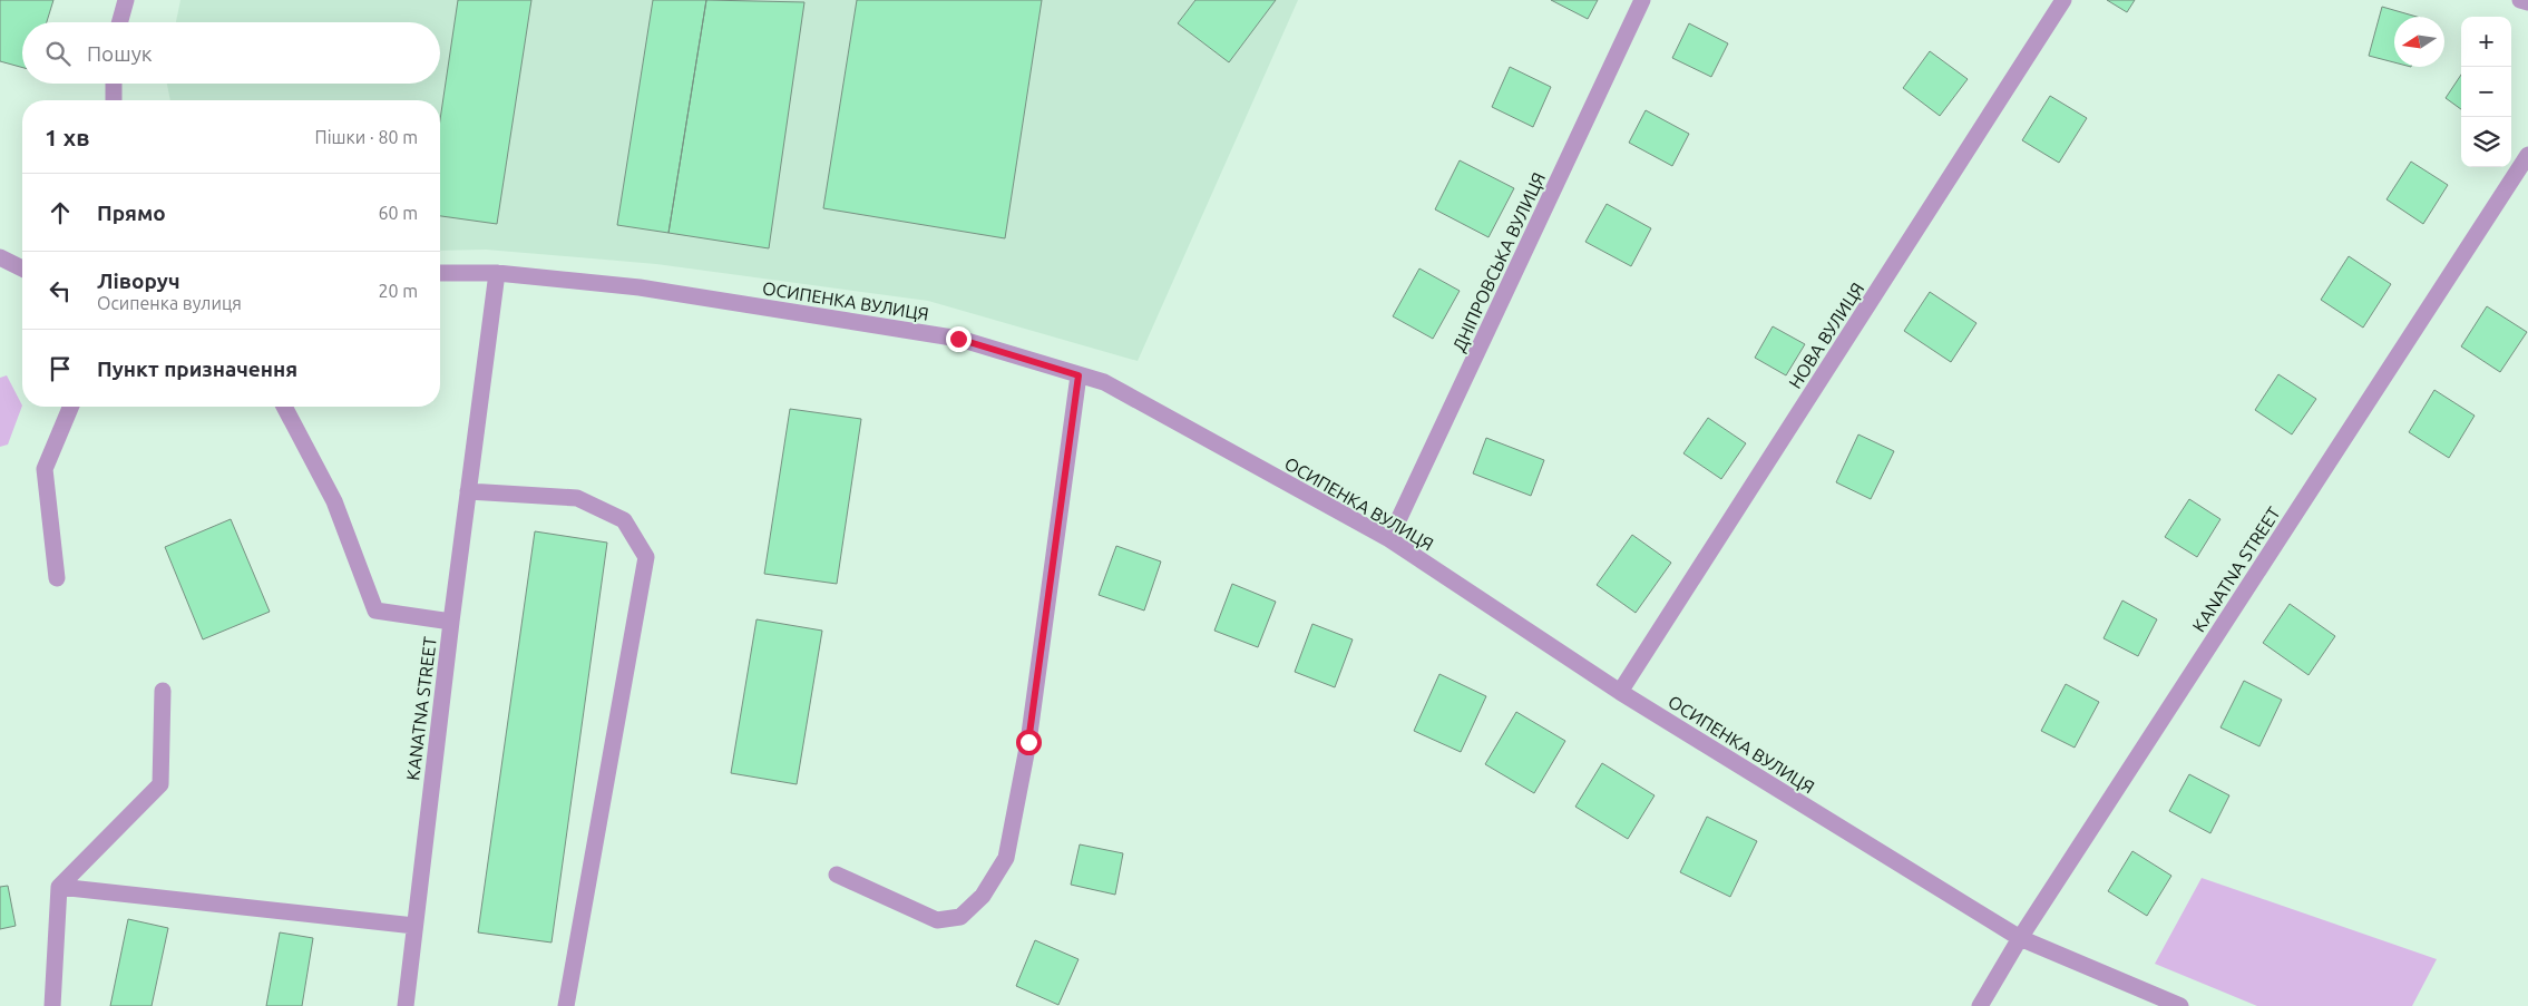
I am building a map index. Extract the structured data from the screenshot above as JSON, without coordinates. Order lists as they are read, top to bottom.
{
  "streets": {
    "street": [
      "ДНІПРОВСЬКА ВУЛИЦЯ",
      "ОСИПЕНКА ВУЛИЦЯ",
      "НОВА ВУЛИЦЯ",
      "KANATNA STREET"
    ]
  },
  "crossings": [
    ["ДНІПРОВСЬКА ВУЛИЦЯ", "ОСИПЕНКА ВУЛИЦЯ"],
    ["ОСИПЕНКА ВУЛИЦЯ", "НОВА ВУЛИЦЯ"],
    ["ОСИПЕНКА ВУЛИЦЯ", "KANATNA STREET"]
  ],
  "north": "left",
  "page": {
    "map_buttons": ["+", "−"],
    "search": "Пошук",
    "heading": ["1 хв", "Пішки · 80 m"],
    "list": [
      ["Прямо", "60 m"],
      ["Ліворуч", "Осипенка вулиця", "20 m"],
      "Пункт призначення"
    ]
  }
}
